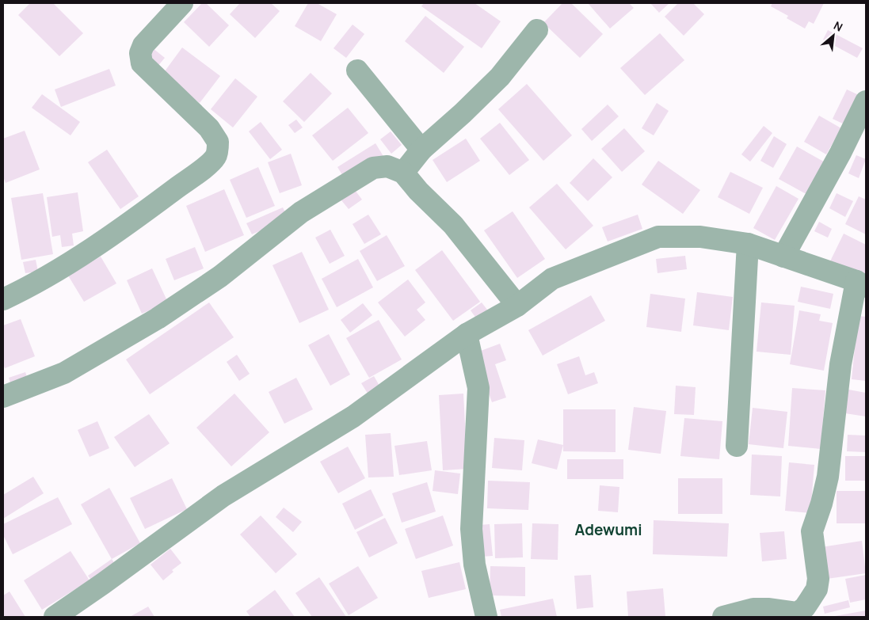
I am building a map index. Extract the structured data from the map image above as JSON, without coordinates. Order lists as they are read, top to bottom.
{
  "districts": ["Adewumi"],
  "north": "top right"
}
